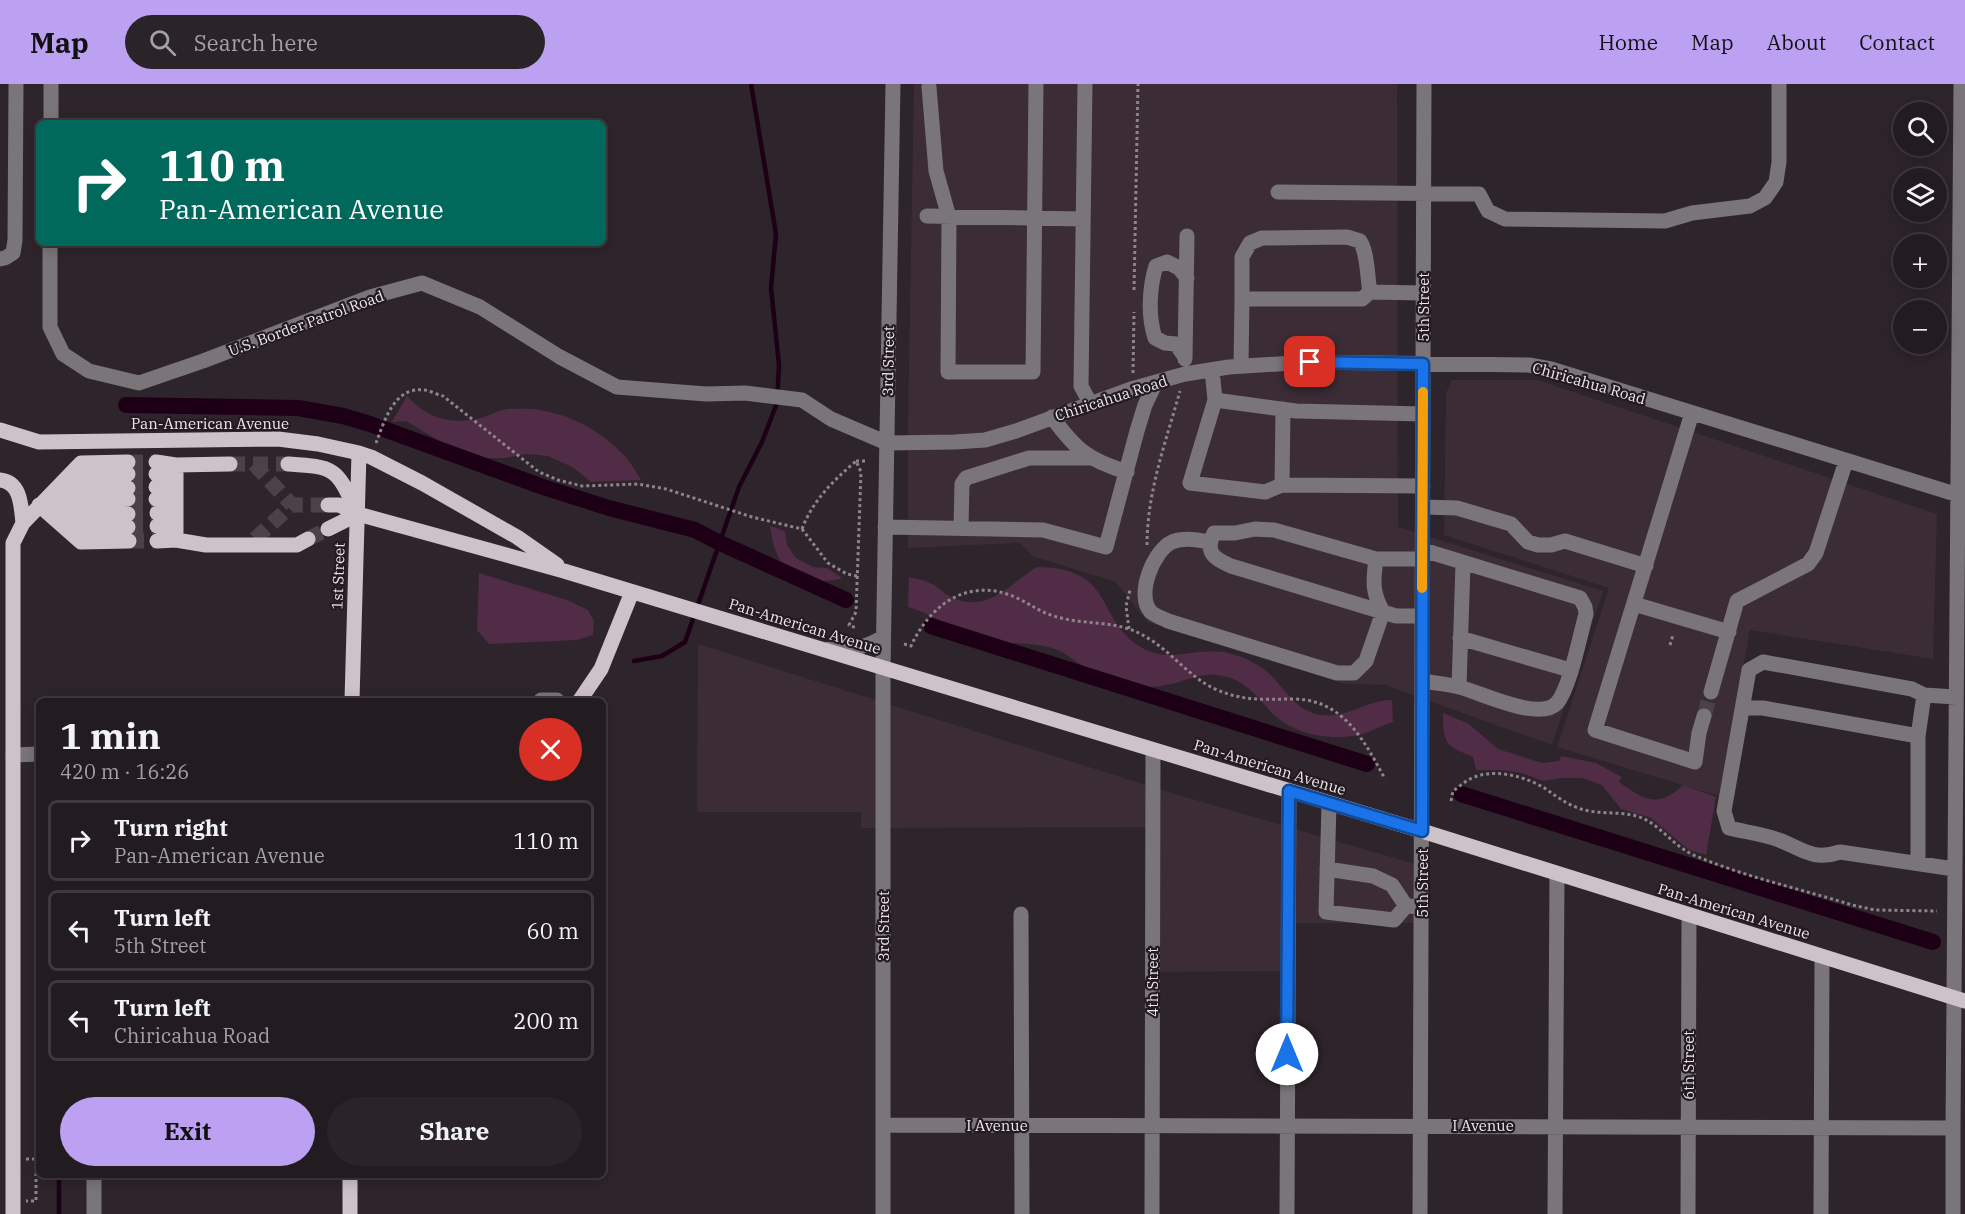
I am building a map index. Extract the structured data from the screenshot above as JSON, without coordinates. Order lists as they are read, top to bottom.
{
  "streets": {
    "main road": ["Pan-American Avenue", "1st Street"],
    "street": [
      "5th Street",
      "U.S. Border Patrol Road",
      "3rd Street",
      "Chiricahua Road",
      "4th Street",
      "6th Street",
      "I Avenue"
    ]
  },
  "crossings": [
    ["5th Street", "Chiricahua Road"],
    ["5th Street", "Pan-American Avenue"],
    ["5th Street", "I Avenue"],
    ["U.S. Border Patrol Road", "3rd Street"],
    ["U.S. Border Patrol Road", "Chiricahua Road"],
    ["3rd Street", "Chiricahua Road"],
    ["3rd Street", "Pan-American Avenue"],
    ["3rd Street", "I Avenue"],
    ["Pan-American Avenue", "1st Street"],
    ["Pan-American Avenue", "4th Street"],
    ["Pan-American Avenue", "6th Street"],
    ["4th Street", "I Avenue"],
    ["6th Street", "I Avenue"]
  ],
  "page": {
    "header": "Map",
    "search": "Search here",
    "nav": [
      "Home",
      "Map",
      "About",
      "Contact"
    ],
    "map_buttons": ["+", "−"],
    "turn": ["110 m", "Pan-American Avenue"],
    "heading": ["1 min", "420 m · 16:26"],
    "list": [
      {
        "name": "Turn right",
        "note": "Pan-American Avenue",
        "value": "110 m"
      },
      {
        "name": "Turn left",
        "note": "5th Street",
        "value": "60 m"
      },
      {
        "name": "Turn left",
        "note": "Chiricahua Road",
        "value": "200 m"
      }
    ],
    "buttons": ["Exit", "Share"]
  }
}
